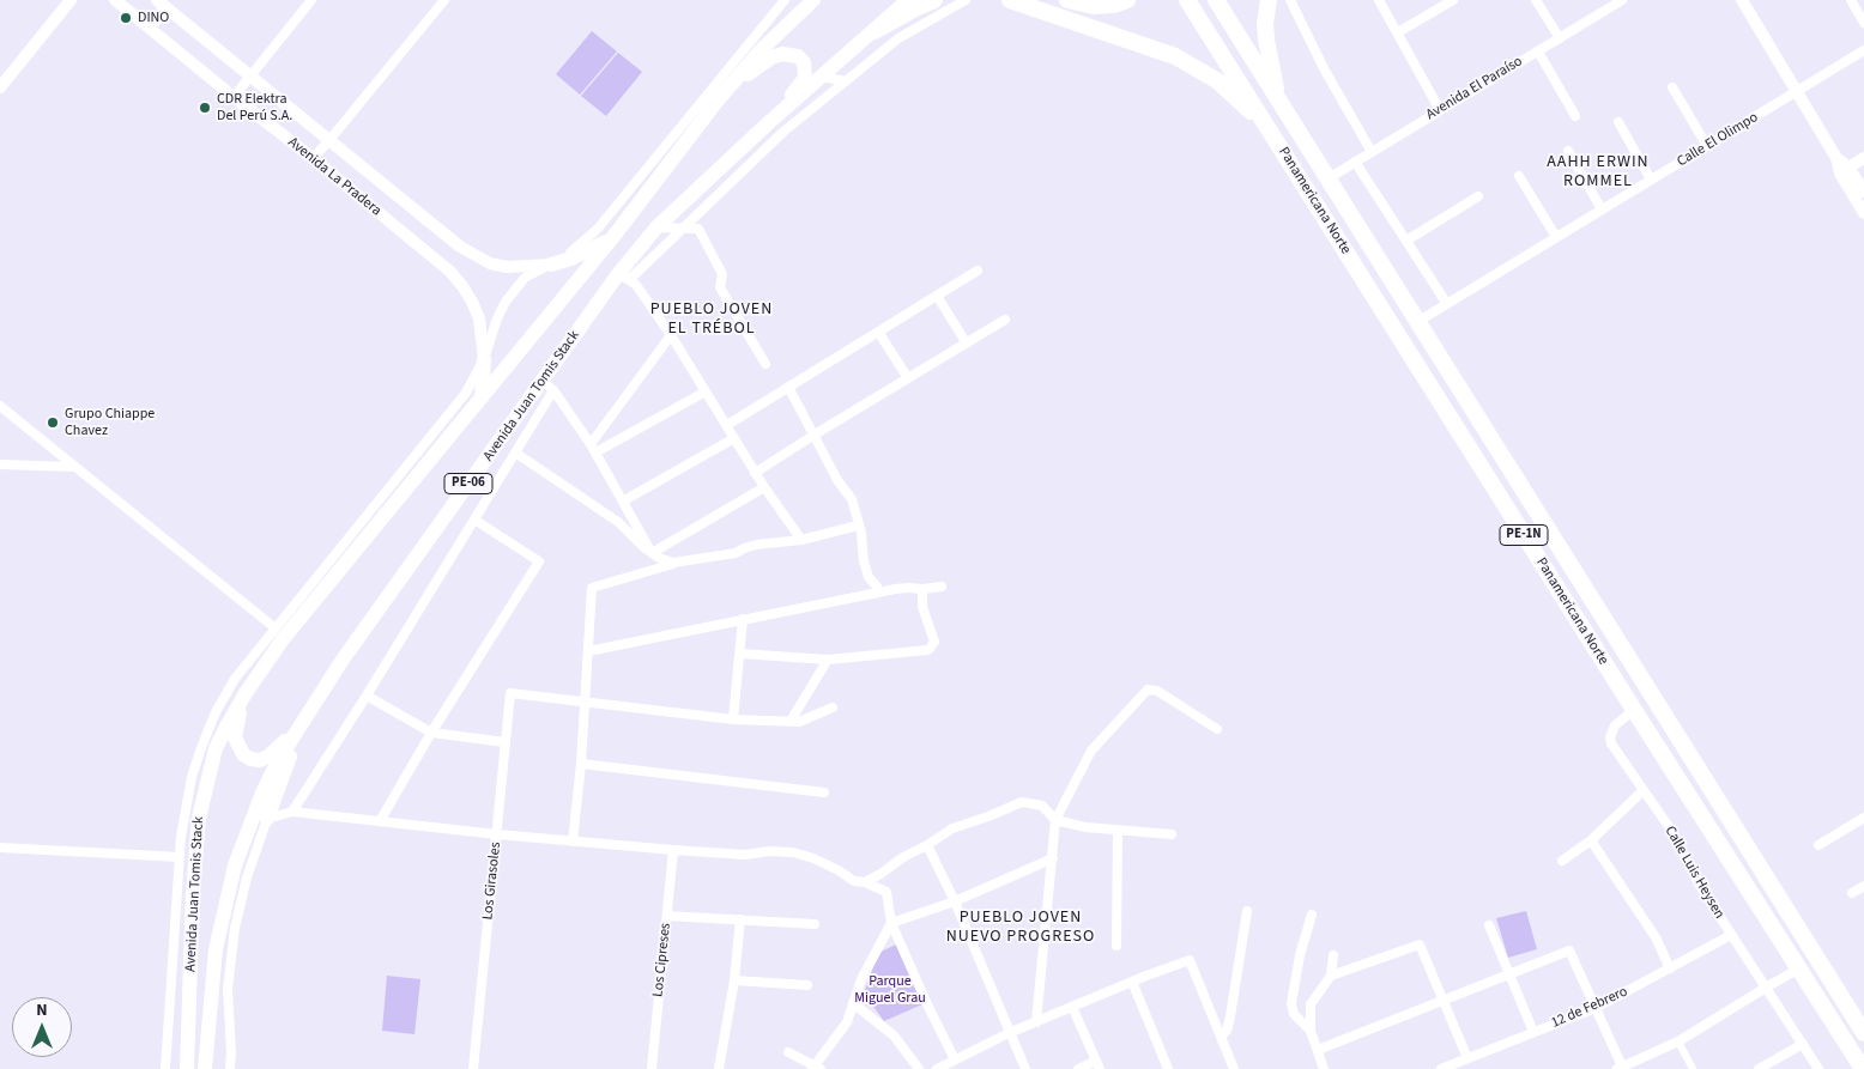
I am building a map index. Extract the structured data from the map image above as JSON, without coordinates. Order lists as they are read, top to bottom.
{
  "streets": {
    "highway": ["Panamericana Norte", "PE-1N"],
    "main road": ["Avenida Juan Tomis Stack", "PE-06"],
    "street": [
      "Avenida El Paraíso",
      "Calle El Olimpo",
      "Avenida La Pradera",
      "Calle Luis Heysen",
      "Los Girasoles",
      "Los Cipreses",
      "12 de Febrero"
    ]
  },
  "crossings": [
    ["Avenida El Paraíso", "Panamericana Norte"],
    ["Calle El Olimpo", "Panamericana Norte"],
    ["Avenida La Pradera", "Avenida Juan Tomis Stack"],
    ["Avenida La Pradera", "PE-06"],
    ["Panamericana Norte", "Calle Luis Heysen"],
    ["Avenida Juan Tomis Stack", "PE-06"],
    ["Calle Luis Heysen", "12 de Febrero"]
  ],
  "districts": ["AAHH ERWIN ROMMEL", "PUEBLO JOVEN EL TRÉBOL", "PUEBLO JOVEN NUEVO PROGRESO"],
  "parks": ["Parque Miguel Grau"],
  "places": ["DINO", "CDR Elektra Del Perú S.A.", "Grupo Chiappe Chavez"],
  "north": "top"
}
